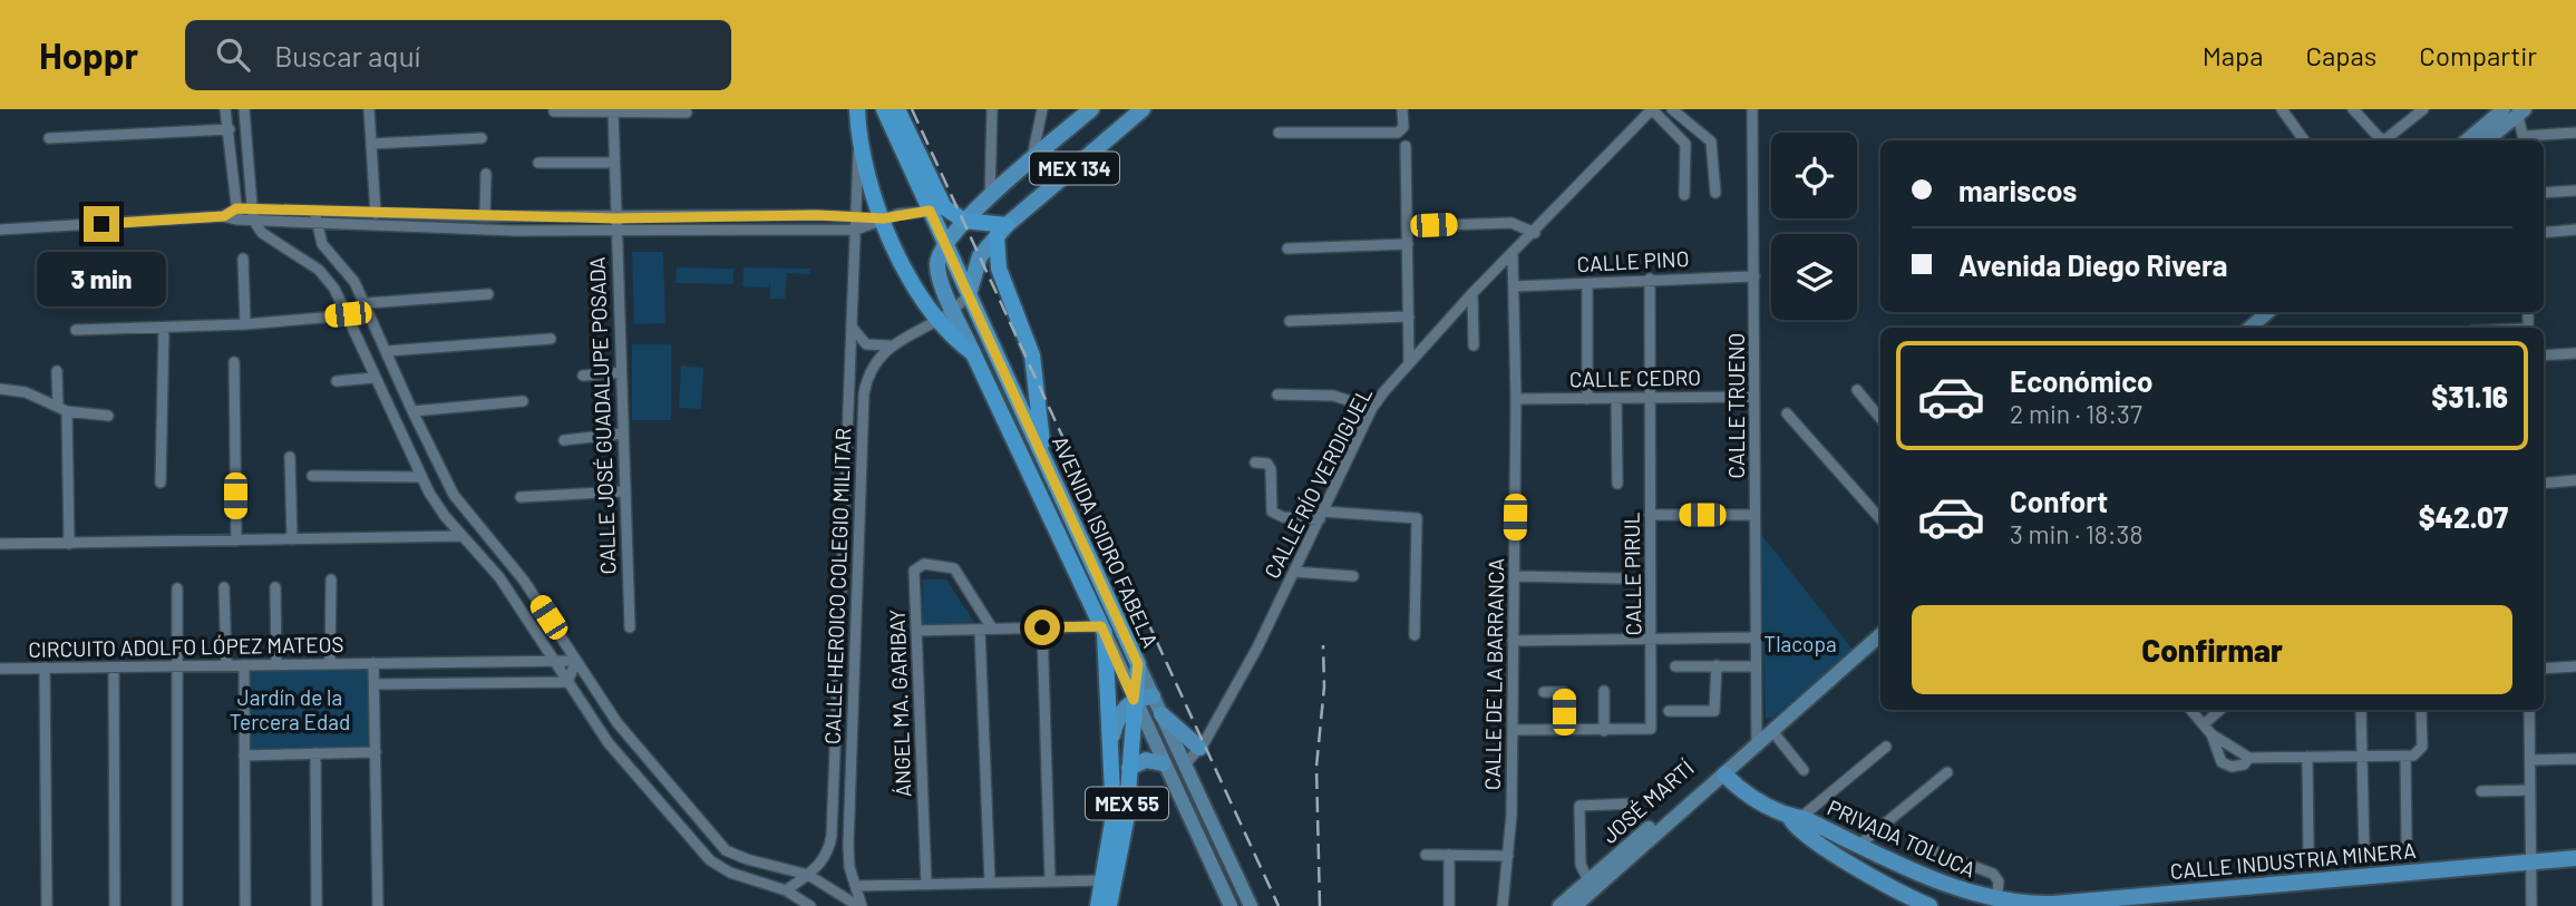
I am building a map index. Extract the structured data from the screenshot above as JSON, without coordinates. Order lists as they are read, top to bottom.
{
  "streets": {
    "highway": ["AVENIDA ISIDRO FABELA", "MEX 55"],
    "main road": [
      "MEX 134",
      "JOSÉ MARTÍ",
      "PRIVADA TOLUCA",
      "CALLE INDUSTRIA MINERA"
    ],
    "street": [
      "CALLE PINO",
      "CALLE CEDRO",
      "CALLE TRUENO",
      "CALLE JOSÉ GUADALUPE POSADA",
      "CALLE RÍO VERDIGUEL",
      "CALLE PIRUL",
      "CALLE HEROICO COLEGIO MILITAR",
      "CIRCUITO ADOLFO LÓPEZ MATEOS",
      "CALLE DE LA BARRANCA",
      "ÁNGEL MA. GARIBAY"
    ]
  },
  "crossings": [
    ["MEX 134", "AVENIDA ISIDRO FABELA"],
    ["MEX 134", "MEX 55"],
    ["CALLE PINO", "CALLE TRUENO"],
    ["CALLE PINO", "CALLE PIRUL"],
    ["CALLE PINO", "CALLE DE LA BARRANCA"],
    ["CALLE CEDRO", "CALLE TRUENO"],
    ["CALLE CEDRO", "CALLE PIRUL"],
    ["CALLE CEDRO", "CALLE DE LA BARRANCA"],
    ["CALLE TRUENO", "JOSÉ MARTÍ"],
    ["CALLE RÍO VERDIGUEL", "AVENIDA ISIDRO FABELA"],
    ["CALLE RÍO VERDIGUEL", "CALLE DE LA BARRANCA"],
    ["AVENIDA ISIDRO FABELA", "CALLE HEROICO COLEGIO MILITAR"],
    ["AVENIDA ISIDRO FABELA", "MEX 55"],
    ["CALLE PIRUL", "CALLE DE LA BARRANCA"],
    ["JOSÉ MARTÍ", "PRIVADA TOLUCA"],
    ["PRIVADA TOLUCA", "CALLE INDUSTRIA MINERA"]
  ],
  "parks": ["Tlacopa", "Jardín de la Tercera Edad"],
  "page": {
    "header": "Hoppr",
    "search": "Buscar aquí",
    "nav": ["Mapa", "Capas", "Compartir"],
    "banner": ["mariscos", "Avenida Diego Rivera"],
    "bubble": "3 min",
    "list": [
      {
        "name": "Económico",
        "note": "2 min · 18:37",
        "value": "$31.16"
      },
      {
        "name": "Confort",
        "note": "3 min · 18:38",
        "value": "$42.07"
      }
    ],
    "buttons": "Confirmar"
  }
}
